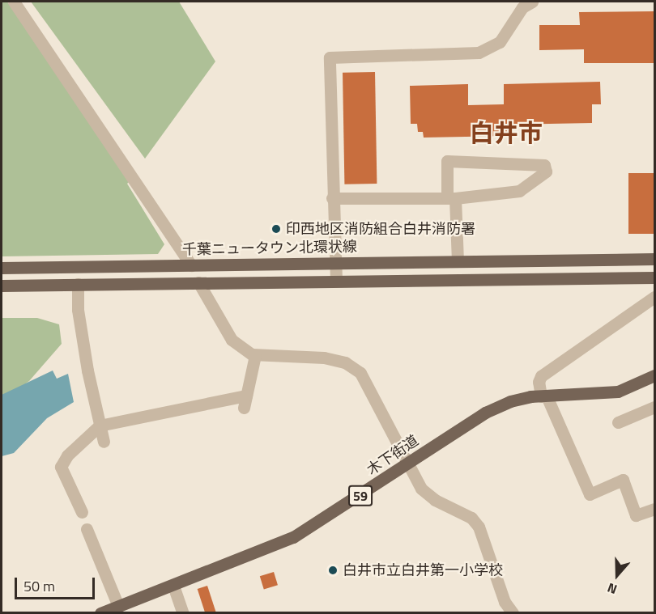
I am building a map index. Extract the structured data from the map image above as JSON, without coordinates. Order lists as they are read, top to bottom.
{
  "streets": {
    "main road": ["千葉ニュータウン北環状線", "木下街道", "59"]
  },
  "districts": ["白井市"],
  "places": ["印西地区消防組合白井消防署", "白井市立白井第一小学校"],
  "scale_bar": "50 m",
  "north": "bottom"
}
